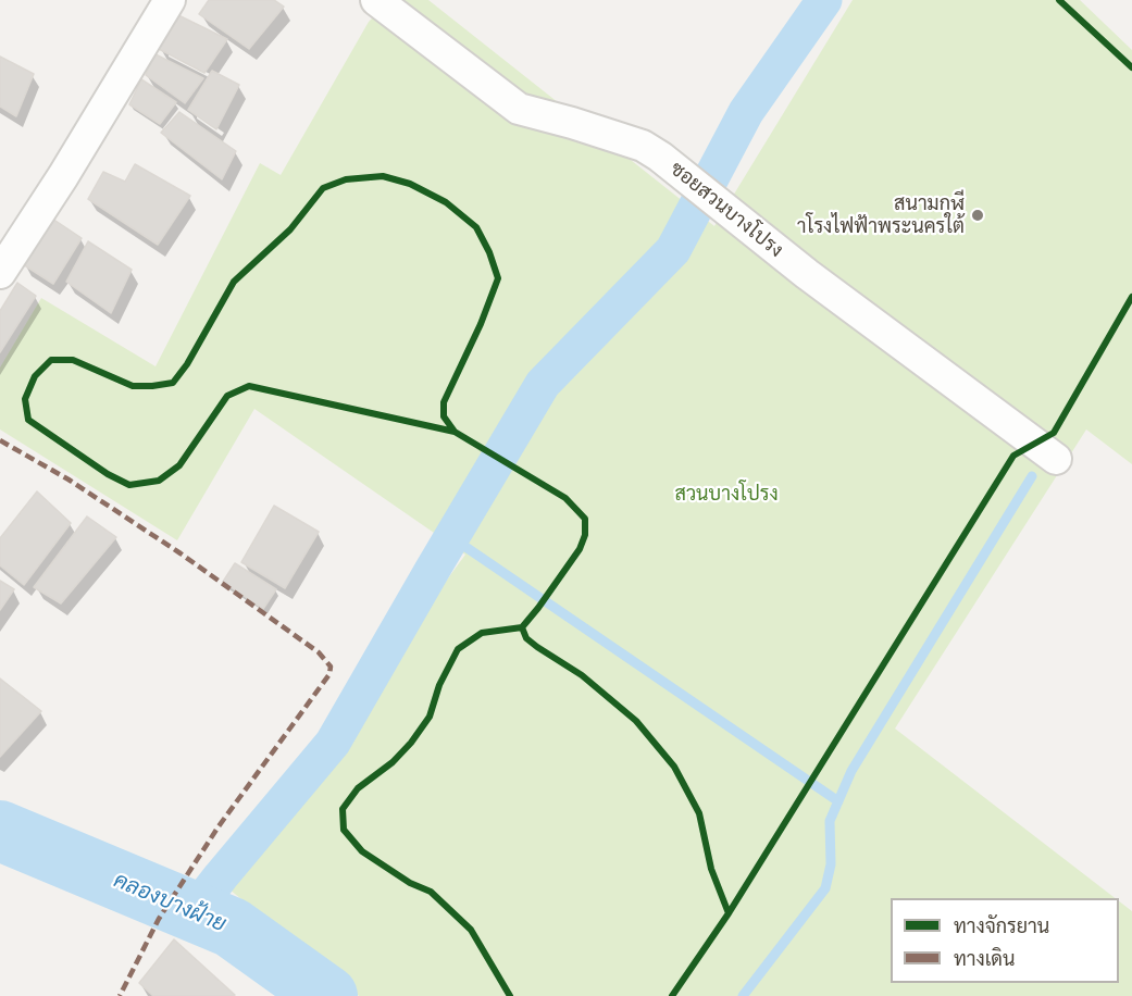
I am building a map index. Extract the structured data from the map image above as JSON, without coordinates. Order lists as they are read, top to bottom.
{
  "streets": {
    "street": ["ซอยสวนบางโปรง"]
  },
  "water": ["คลองบางฝ้าย"],
  "parks": ["สวนบางโปรง"],
  "places": ["สนามกฬี าโรงไฟฟ้าพระนครใต้"],
  "legend": ["ทางจักรยาน", "ทางเดิน"]
}
